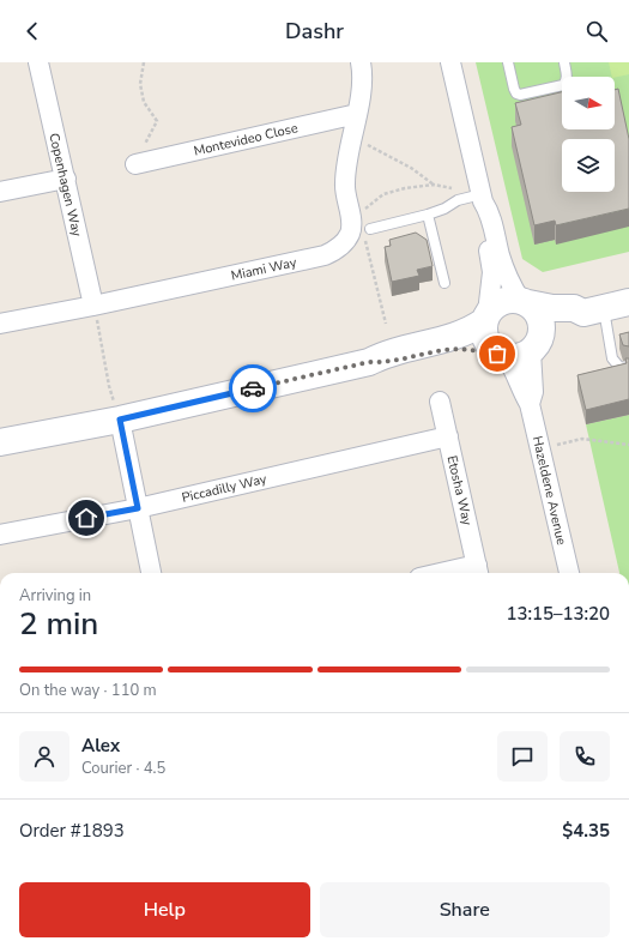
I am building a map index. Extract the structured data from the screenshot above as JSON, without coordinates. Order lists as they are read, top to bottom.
{
  "streets": {
    "street": [
      "Montevideo Close",
      "Copenhagen Way",
      "Miami Way",
      "Piccadilly Way",
      "Etosha Way",
      "Hazeldene Avenue"
    ]
  },
  "crossings": [
    ["Montevideo Close", "Miami Way"],
    ["Copenhagen Way", "Miami Way"],
    ["Piccadilly Way", "Etosha Way"]
  ],
  "north": "right",
  "page": {
    "header": "Dashr",
    "heading": ["2 min", "Arriving in", "13:15–13:20"],
    "panel": [
      "Alex",
      "Courier · 4.5",
      "Order #1893",
      "$4.35"
    ],
    "bar": "On the way · 110 m",
    "buttons": ["Help", "Share"]
  }
}
